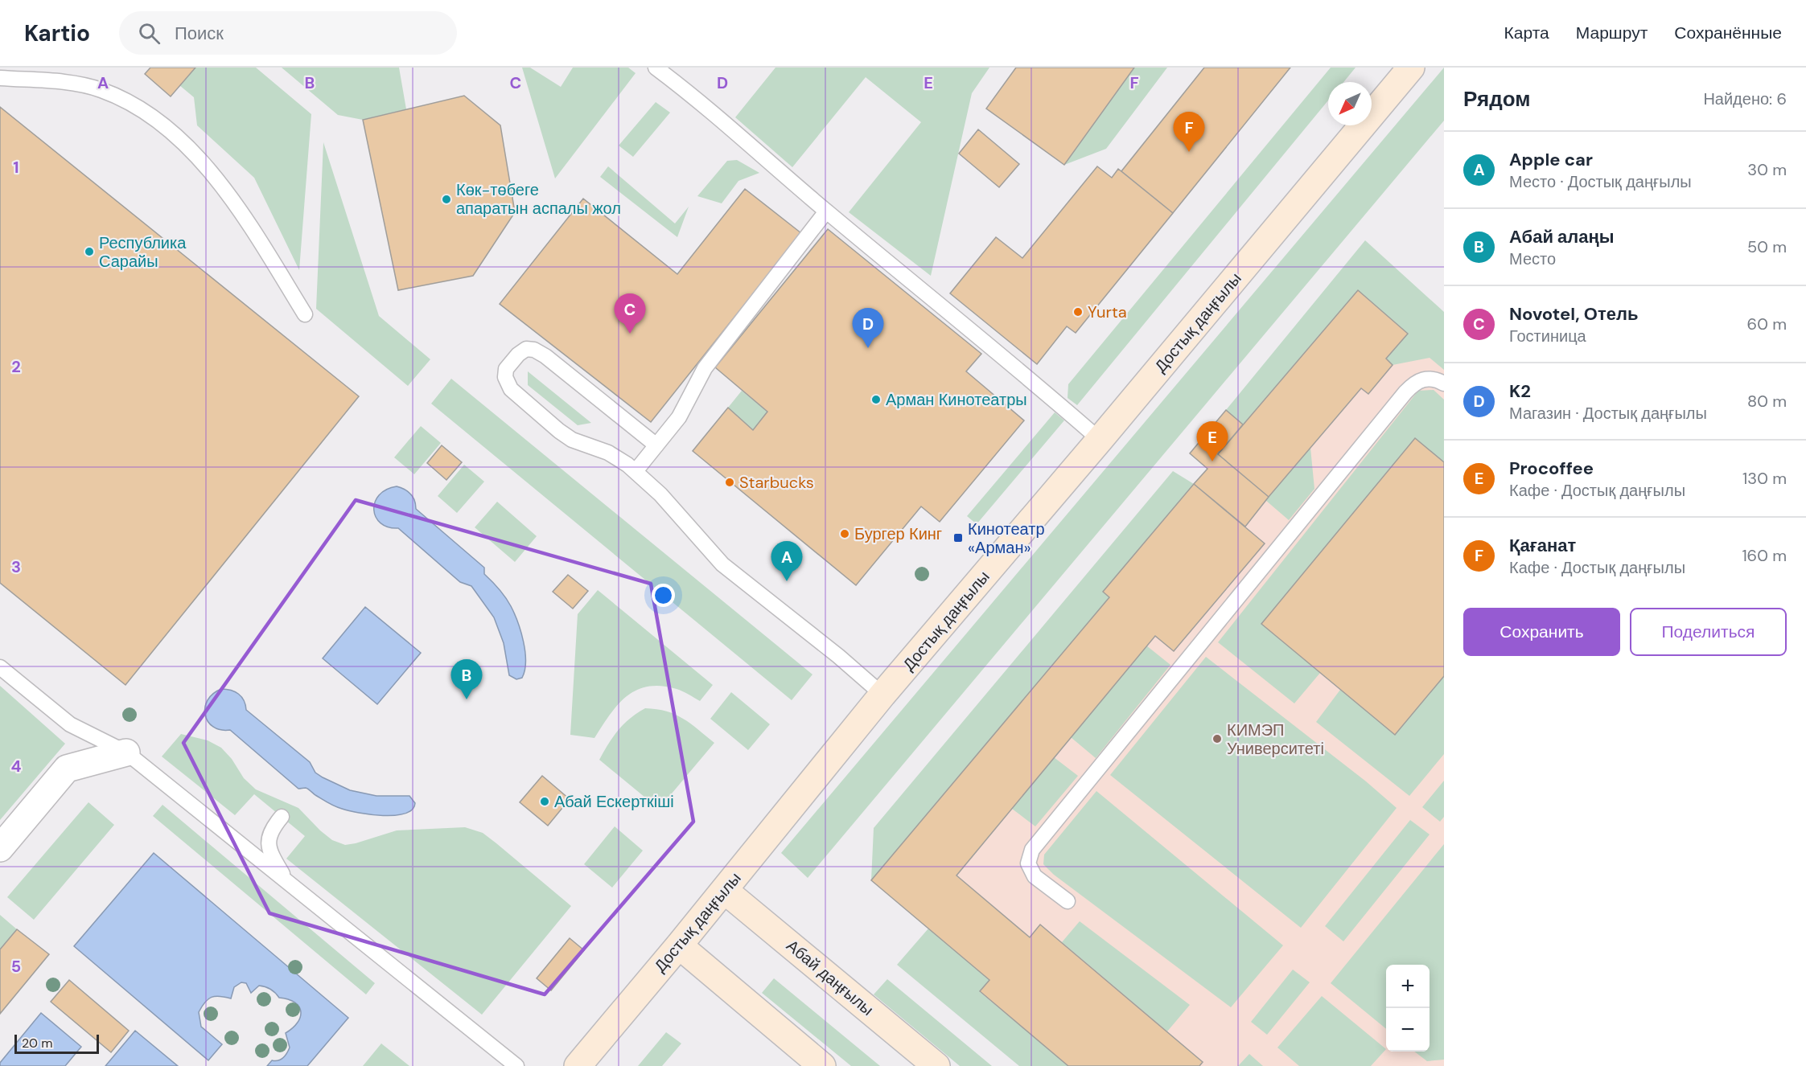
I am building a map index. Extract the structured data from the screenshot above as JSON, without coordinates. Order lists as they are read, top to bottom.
{
  "streets": {
    "main road": ["Достық даңғылы", "Абай даңғылы"]
  },
  "crossings": [
    ["Достық даңғылы", "Абай даңғылы"]
  ],
  "places": {
    "other": [
      "Көк-төбеге апаратын аспалы жол",
      "Республика Сарайы",
      "Yurta",
      "Арман Кинотеатры",
      "Starbucks",
      "Бургер Кинг",
      "КИМЭП Университеті",
      "Абай Ескерткіші"
    ],
    "transit": ["Кинотеатр «Арман»"]
  },
  "scale_bar": "20 m",
  "north": "bottom left",
  "page": {
    "header": "Kartio",
    "search": "Поиск",
    "nav": ["Карта", "Маршрут", "Сохранённые"],
    "heading": ["Рядом", "Найдено: 6"],
    "pins": [
      "F",
      "C",
      "D",
      "E",
      "A",
      "B"
    ],
    "list": [
      {
        "mark": "A",
        "name": "Apple car",
        "note": "Место · Достық даңғылы",
        "value": "30 m"
      },
      {
        "mark": "B",
        "name": "Абай алаңы",
        "note": "Место",
        "value": "50 m"
      },
      {
        "mark": "C",
        "name": "Novotel, Отель",
        "note": "Гостиница",
        "value": "60 m"
      },
      {
        "mark": "D",
        "name": "K2",
        "note": "Магазин · Достық даңғылы",
        "value": "80 m"
      },
      {
        "mark": "E",
        "name": "Procoffee",
        "note": "Кафе · Достық даңғылы",
        "value": "130 m"
      },
      {
        "mark": "F",
        "name": "Қағанат",
        "note": "Кафе · Достық даңғылы",
        "value": "160 m"
      }
    ],
    "buttons": ["Сохранить", "Поделиться"],
    "map_buttons": ["+", "−"],
    "scale": "20 m"
  },
  "grid": {
    "columns": [
      "A",
      "B",
      "C",
      "D",
      "E",
      "F"
    ],
    "rows": [
      "1",
      "2",
      "3",
      "4",
      "5"
    ]
  }
}
